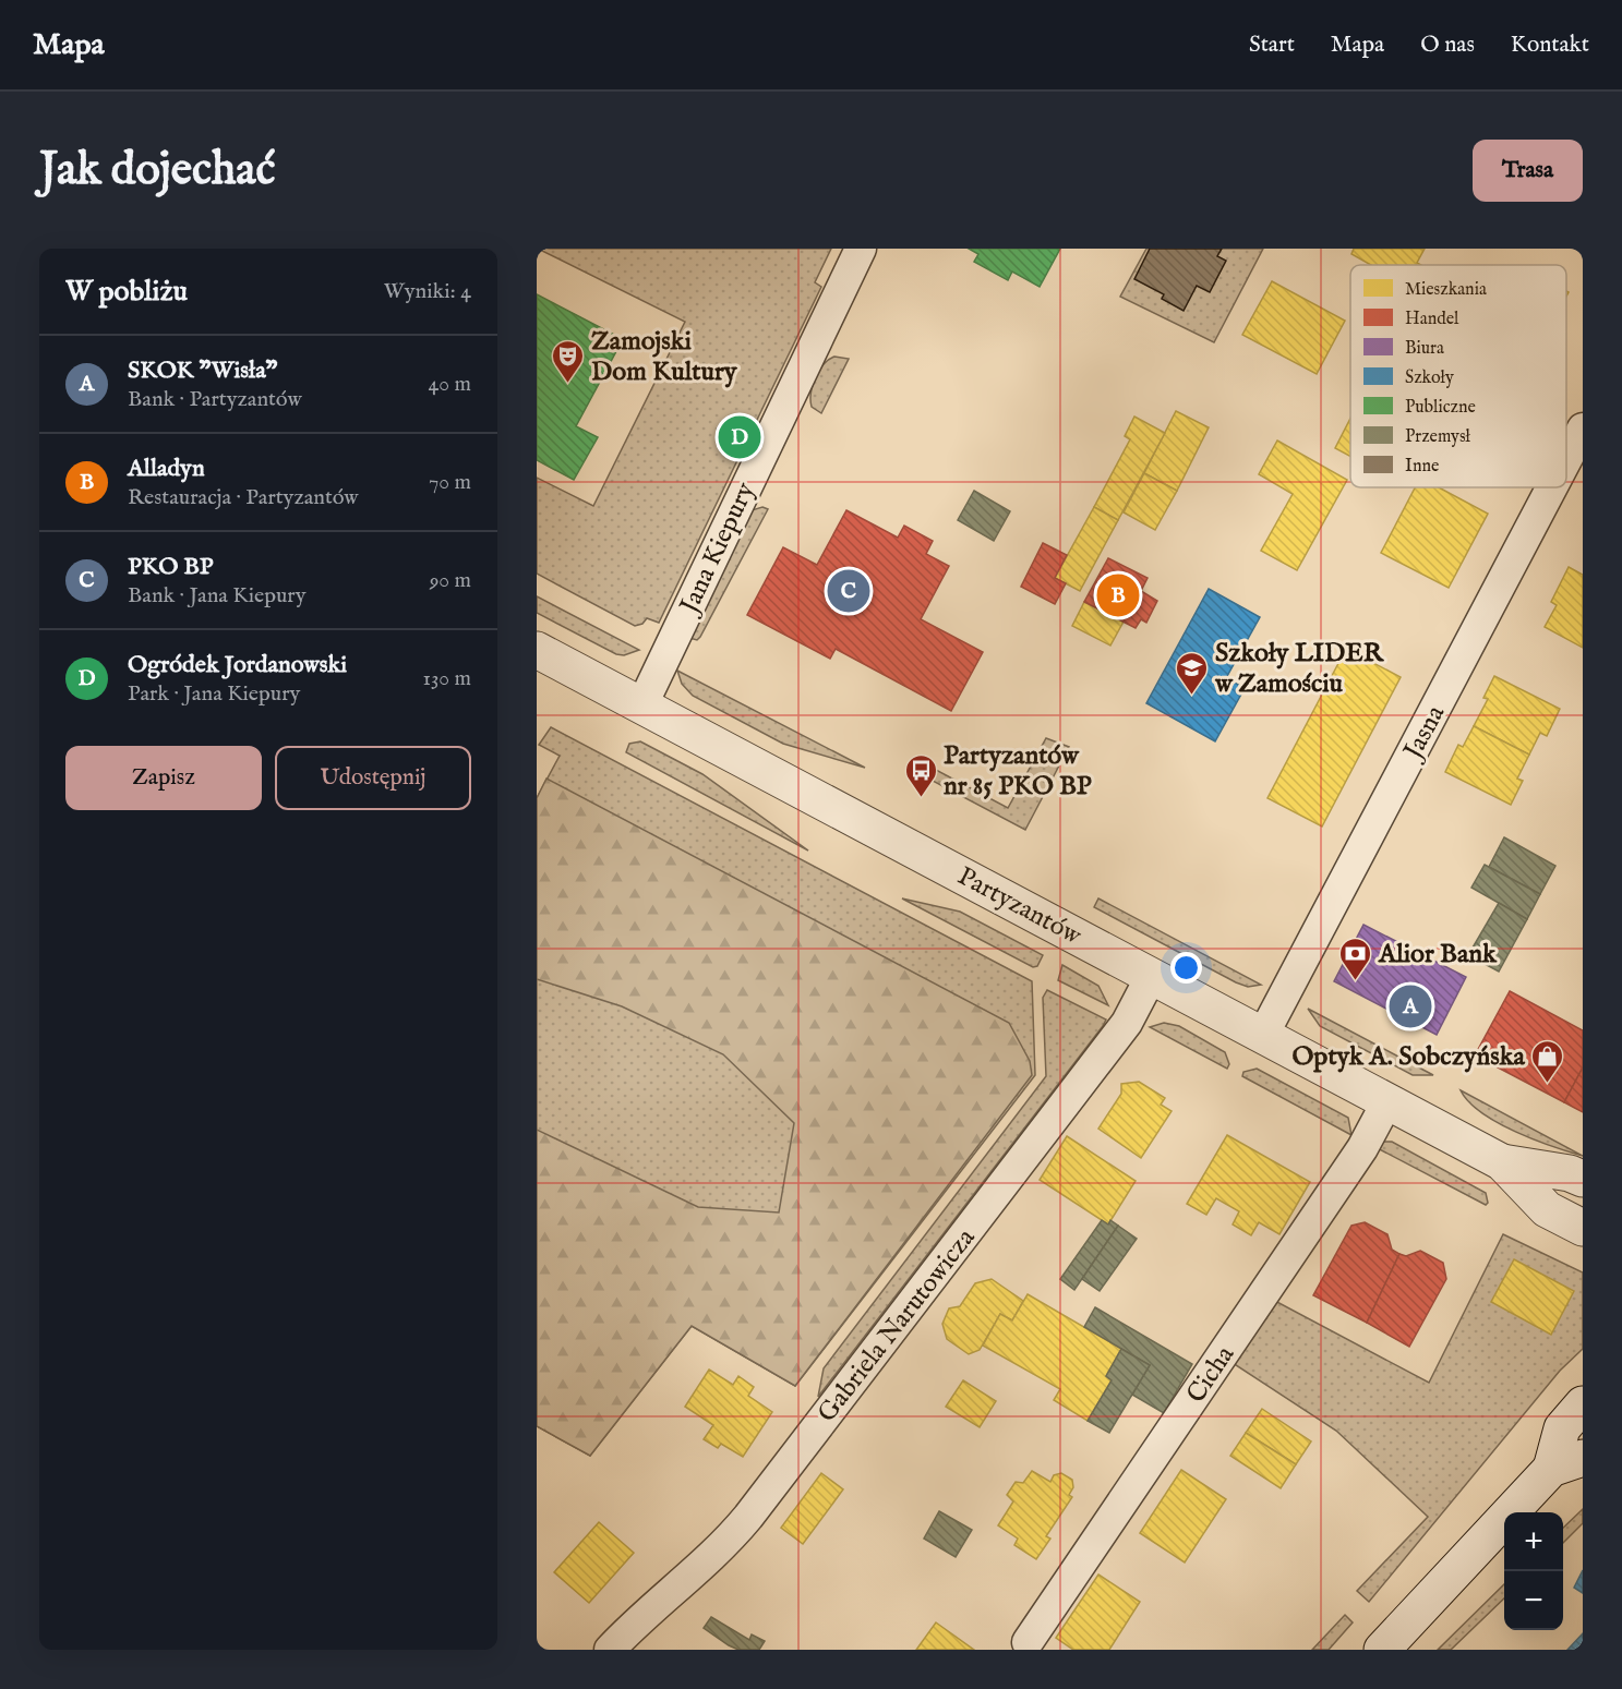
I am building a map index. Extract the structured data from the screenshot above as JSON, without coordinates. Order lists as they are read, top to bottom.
{
  "streets": {
    "street": [
      "Jana Kiepury",
      "Jasna",
      "Partyzantów",
      "Gabriela Narutowicza",
      "Cicha"
    ]
  },
  "crossings": [
    ["Jana Kiepury", "Partyzantów"],
    ["Jasna", "Partyzantów"],
    ["Partyzantów", "Gabriela Narutowicza"],
    ["Partyzantów", "Cicha"]
  ],
  "places": {
    "theatre": ["Zamojski Dom Kultury"],
    "school or university": ["Szkoły LIDER w Zamościu"],
    "bus stop": ["Partyzantów nr 85 PKO BP"],
    "bank": ["Alior Bank"],
    "shop": ["Optyk A. Sobczyńska"]
  },
  "legend": [
    "Mieszkania",
    "Handel",
    "Biura",
    "Szkoły",
    "Publiczne",
    "Przemysł",
    "Inne"
  ],
  "page": {
    "header": "Mapa",
    "nav": [
      "Start",
      "Mapa",
      "O nas",
      "Kontakt"
    ],
    "buttons": [
      "Trasa",
      ["Zapisz", "Udostępnij"]
    ],
    "title": "Jak dojechać",
    "heading": ["W pobliżu", "Wyniki: 4"],
    "list": [
      {
        "mark": "A",
        "name": "SKOK \"Wisła\"",
        "note": "Bank · Partyzantów",
        "value": "40 m"
      },
      {
        "mark": "B",
        "name": "Alladyn",
        "note": "Restauracja · Partyzantów",
        "value": "70 m"
      },
      {
        "mark": "C",
        "name": "PKO BP",
        "note": "Bank · Jana Kiepury",
        "value": "90 m"
      },
      {
        "mark": "D",
        "name": "Ogródek Jordanowski",
        "note": "Park · Jana Kiepury",
        "value": "130 m"
      }
    ],
    "pins": [
      "D",
      "C",
      "B",
      "A"
    ],
    "map_buttons": ["+", "−"]
  }
}
